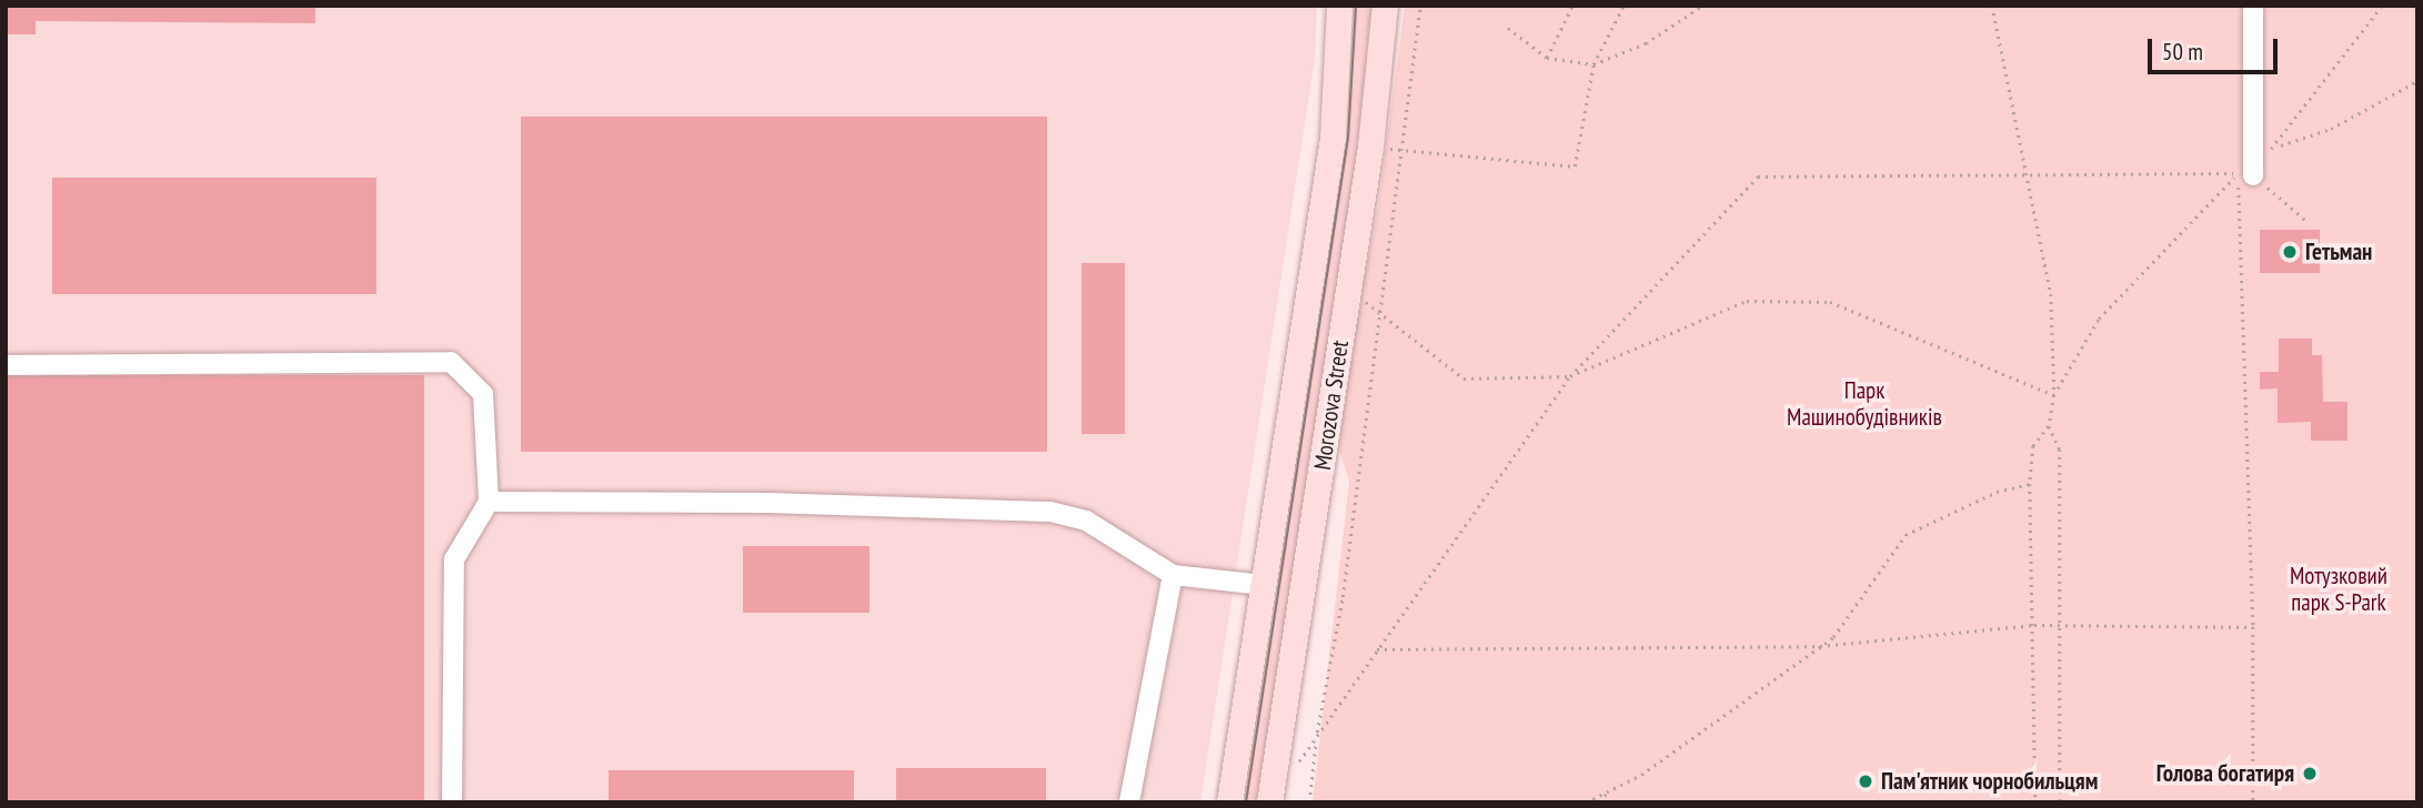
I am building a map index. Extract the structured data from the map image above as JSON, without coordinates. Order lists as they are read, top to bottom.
{
  "streets": {
    "main road": ["Morozova Street"]
  },
  "parks": ["Парк Машинобудівників", "Мотузковий парк S-Park"],
  "places": ["Гетьман", "Голова богатиря", "Пам'ятник чорнобильцям"],
  "scale_bar": "50 m"
}
